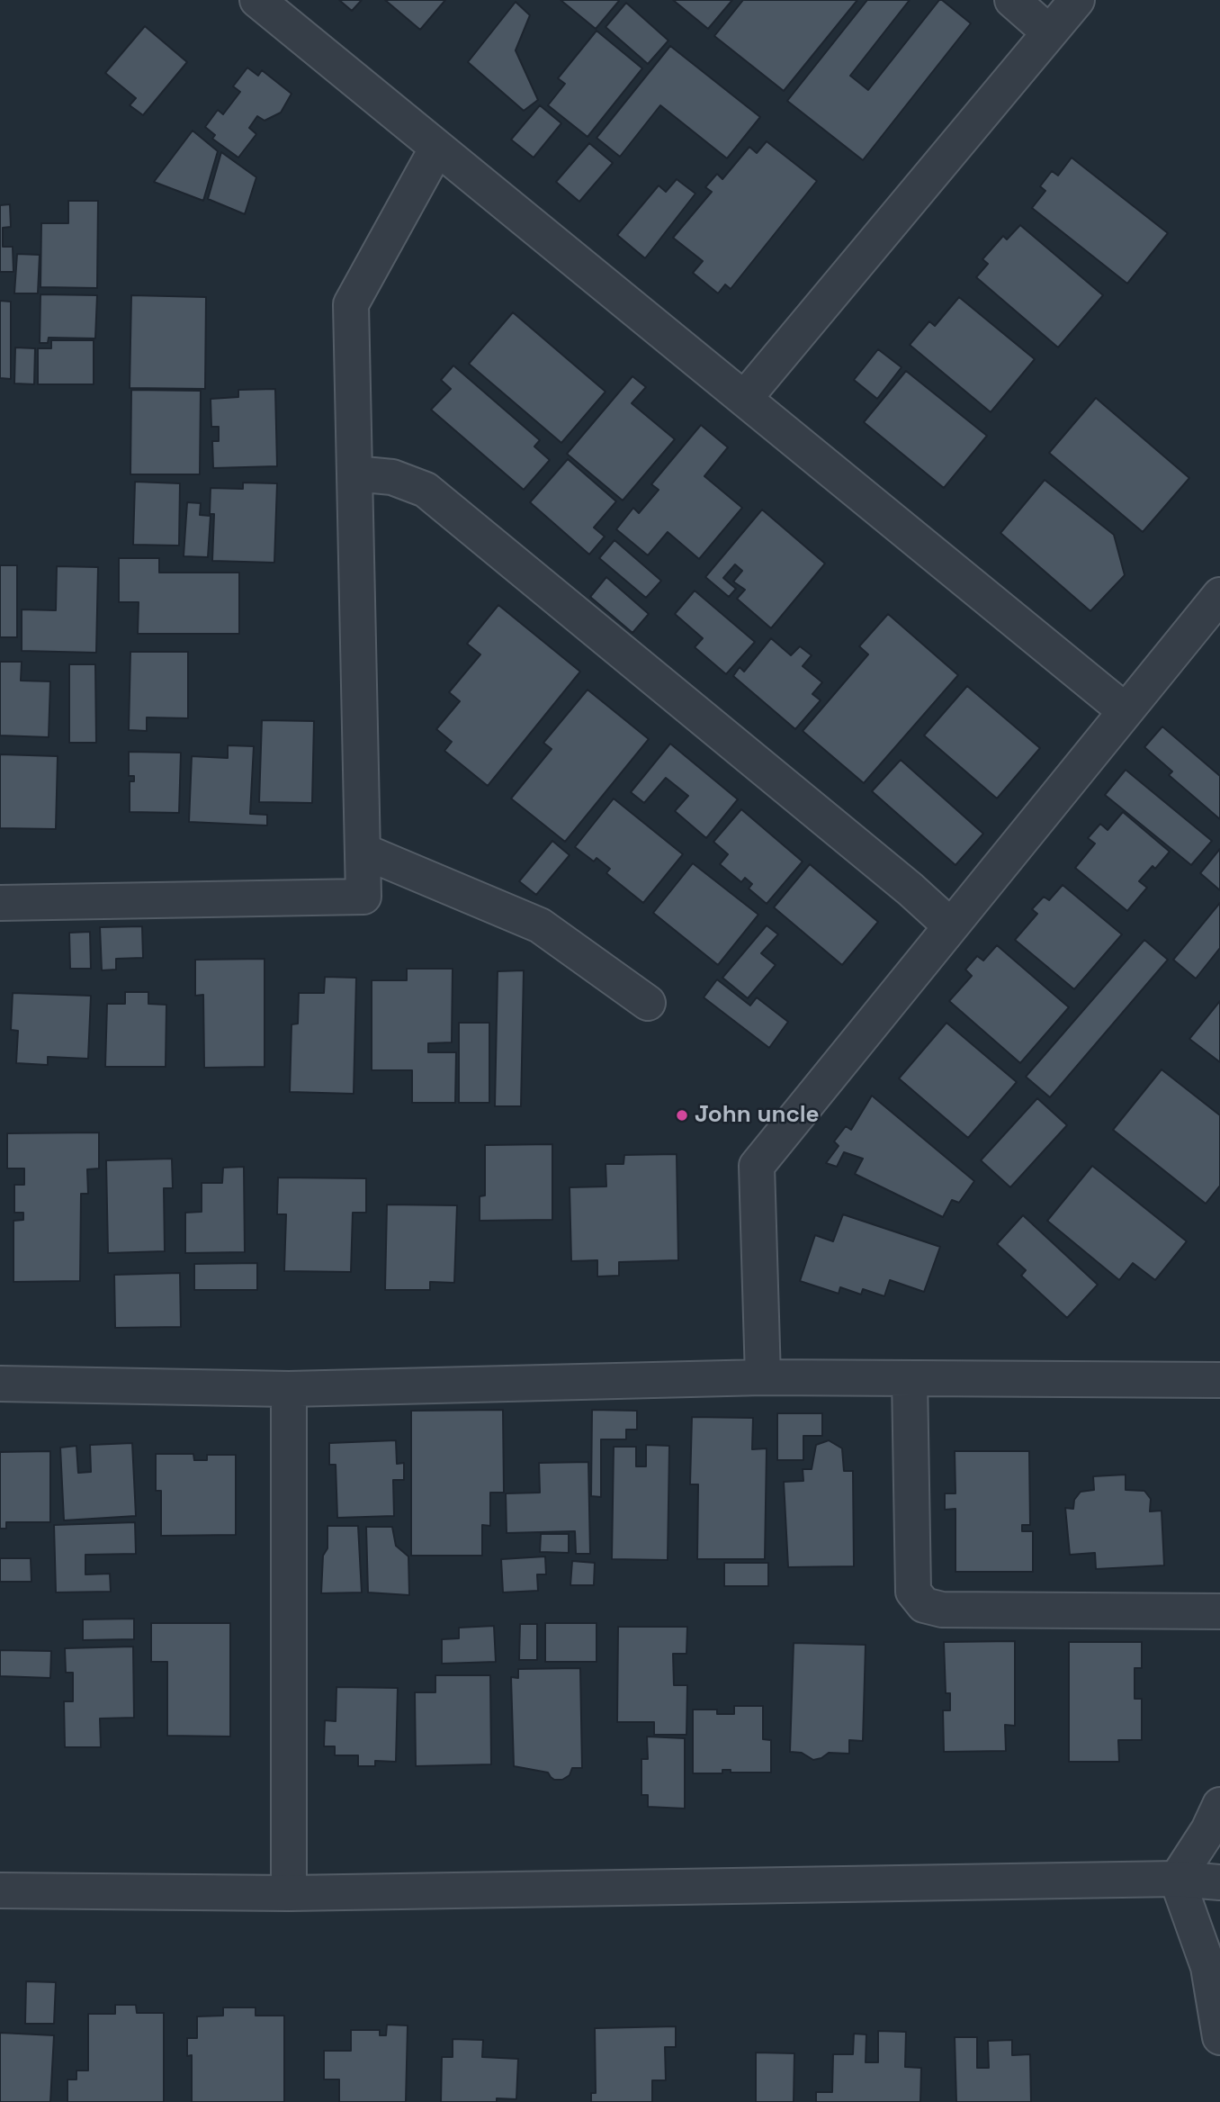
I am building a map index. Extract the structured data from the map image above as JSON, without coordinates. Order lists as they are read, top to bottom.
{
  "places": ["John uncle"]
}
